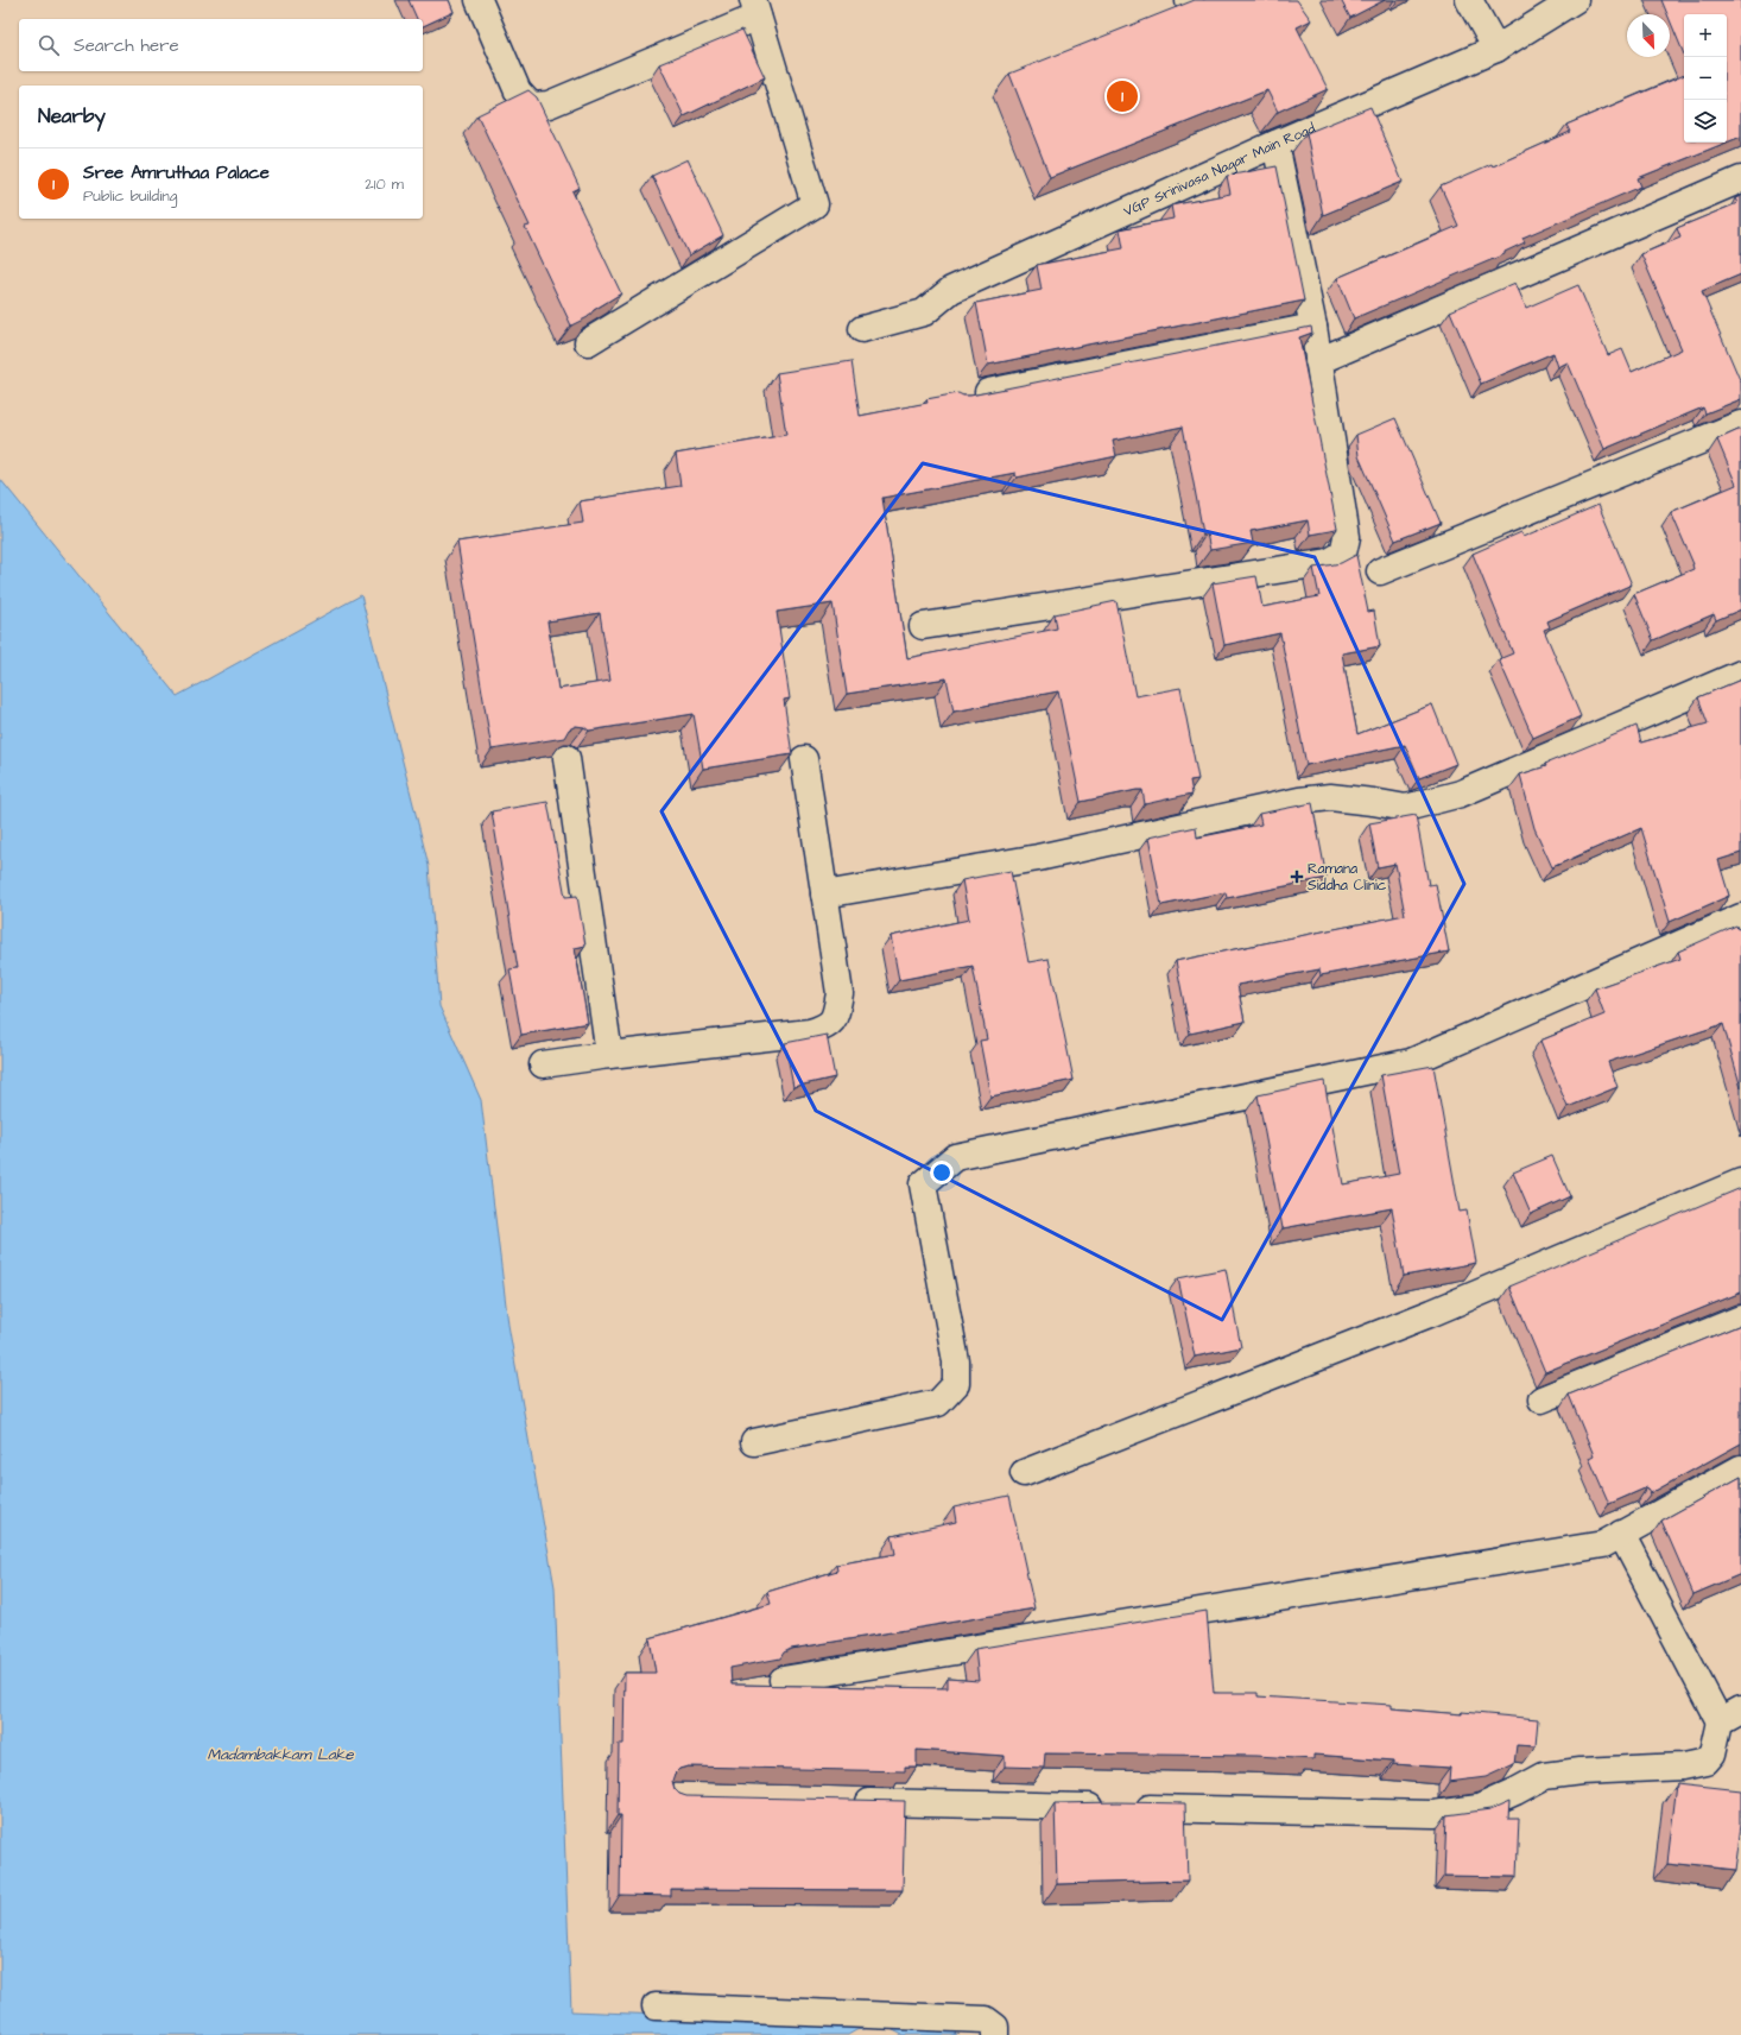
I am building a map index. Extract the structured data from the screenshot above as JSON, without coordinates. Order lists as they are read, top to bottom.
{
  "streets": {
    "street": ["VGP Srinivasa Nagar Main Road"]
  },
  "water": ["Madambakkam Lake"],
  "places": {
    "health": ["Ramana Siddha Clinic"]
  },
  "north": "bottom right",
  "page": {
    "map_buttons": ["+", "−"],
    "search": "Search here",
    "pins": "1",
    "heading": "Nearby",
    "list": [
      {
        "mark": "1",
        "name": "Sree Amruthaa Palace",
        "note": "Public building",
        "value": "210 m"
      }
    ]
  }
}
